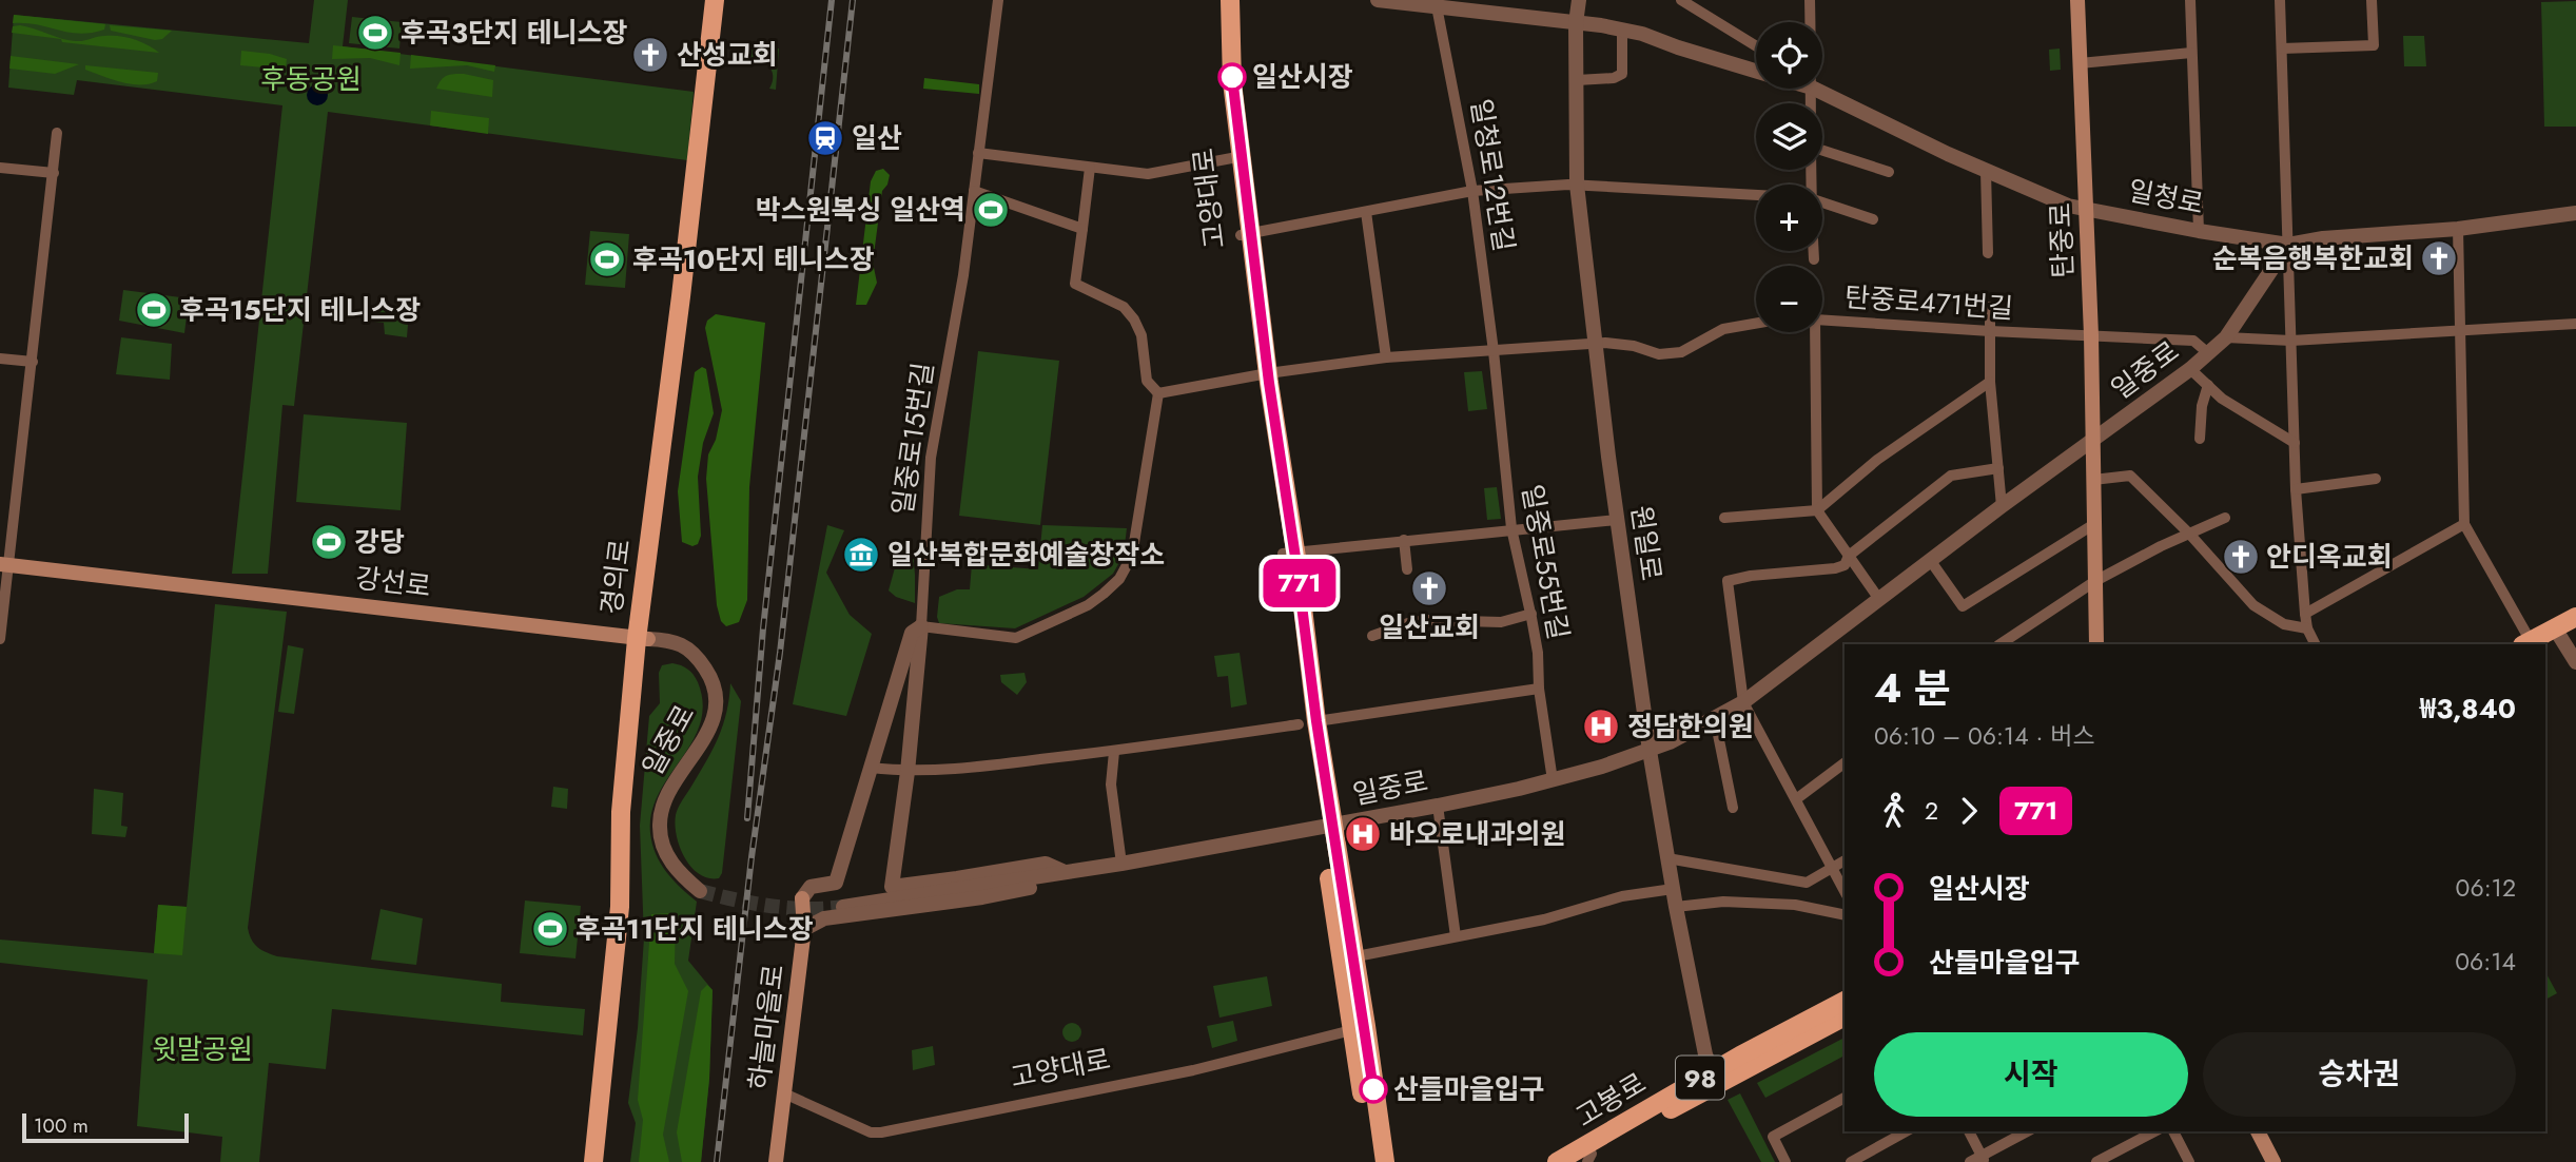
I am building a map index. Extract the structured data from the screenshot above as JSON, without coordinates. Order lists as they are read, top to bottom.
{
  "streets": {
    "main road": [
      "고양대로",
      "탄중로",
      "경의로",
      "강선로",
      "하늘마을로",
      "98",
      "고봉로"
    ],
    "street": [
      "일청로12번길",
      "일청로",
      "탄중로471번길",
      "일중로",
      "일중로15번길",
      "원일로",
      "일중로55번길"
    ]
  },
  "crossings": [
    ["일청로12번길", "일청로"],
    ["일청로12번길", "탄중로471번길"],
    ["일청로12번길", "일중로55번길"],
    ["일청로", "탄중로"],
    ["일청로", "일중로"],
    ["일청로", "원일로"],
    ["고양대로", "탄중로471번길"],
    ["고양대로", "일중로"],
    ["고양대로", "하늘마을로"],
    ["탄중로", "탄중로471번길"],
    ["탄중로", "일중로"],
    ["탄중로471번길", "일중로"],
    ["탄중로471번길", "원일로"],
    ["탄중로471번길", "일중로55번길"],
    ["일중로", "일중로15번길"],
    ["일중로", "원일로"],
    ["일중로", "일중로55번길"],
    ["일중로", "경의로"],
    ["일중로", "강선로"],
    ["일중로", "하늘마을로"],
    ["원일로", "고봉로"],
    ["경의로", "강선로"]
  ],
  "parks": ["후동공원", "윗말공원"],
  "places": {
    "sports": [
      "후곡3단지 테니스장",
      "박스원복싱 일산역",
      "후곡10단지 테니스장",
      "후곡15단지 테니스장",
      "강당",
      "후곡11단지 테니스장"
    ],
    "church": [
      "산성교회",
      "순복음행복한교회",
      "안디옥교회",
      "일산교회"
    ],
    "other": ["일산시장", "산들마을입구"],
    "station": ["일산"],
    "museum": ["일산복합문화예술창작소"],
    "hospital": ["정담한의원", "바오로내과의원"]
  },
  "lines": ["bus line 771"],
  "scale_bar": "100 m",
  "page": {
    "on_map": "771",
    "map_buttons": ["+", "−"],
    "heading": ["4 분", "06:10 – 06:14 · 버스", "₩3,840"],
    "legs": ["2", "771"],
    "list": [
      {
        "name": "일산시장",
        "value": "06:12"
      },
      {
        "name": "산들마을입구",
        "value": "06:14"
      }
    ],
    "buttons": ["시작", "승차권"],
    "scale": "100 m"
  }
}
